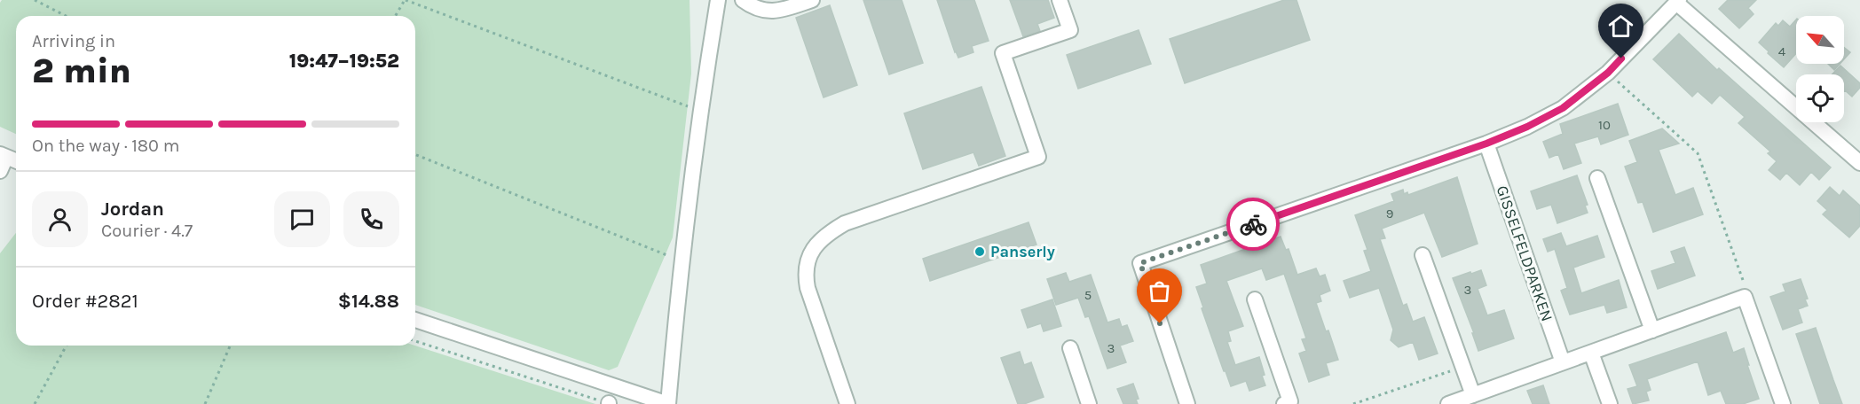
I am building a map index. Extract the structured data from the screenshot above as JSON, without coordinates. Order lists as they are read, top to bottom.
{
  "streets": {
    "street": ["GISSELFELDPARKEN"]
  },
  "places": ["Panserly"],
  "house_numbers": [
    "4",
    "10",
    "9",
    "3",
    "5",
    "3"
  ],
  "north": "top left",
  "page": {
    "heading": ["2 min", "Arriving in", "19:47–19:52"],
    "panel": [
      "Jordan",
      "Courier · 4.7",
      "Order #2821",
      "$14.88"
    ],
    "bar": "On the way · 180 m"
  }
}
